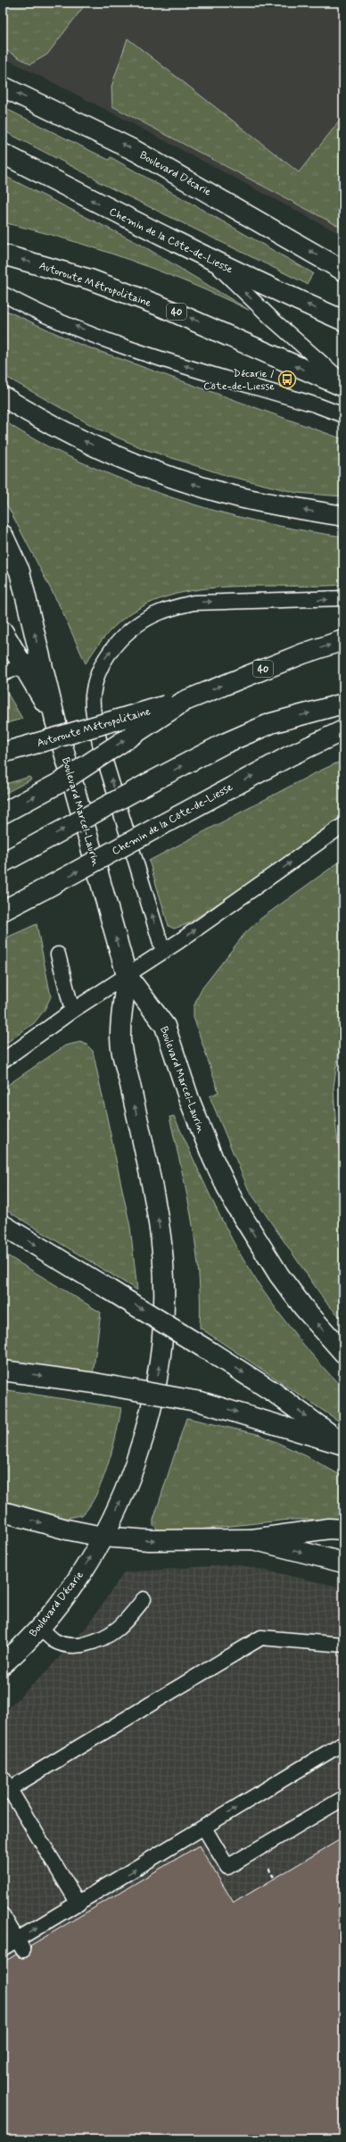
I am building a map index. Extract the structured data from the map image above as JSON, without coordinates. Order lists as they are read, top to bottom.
{
  "streets": {
    "main road": [
      "Boulevard Décarie",
      "Chemin de la Côte-de-Liesse",
      "Autoroute Métropolitaine",
      "40",
      "Boulevard Marcel-Laurin"
    ]
  },
  "crossings": [
    ["Boulevard Décarie", "Boulevard Marcel-Laurin"],
    ["Autoroute Métropolitaine", "40"]
  ],
  "one_way": ["Boulevard Décarie", "Boulevard Marcel-Laurin"],
  "places": {
    "bus stop": ["Décarie / Côte-de-Liesse"]
  }
}
